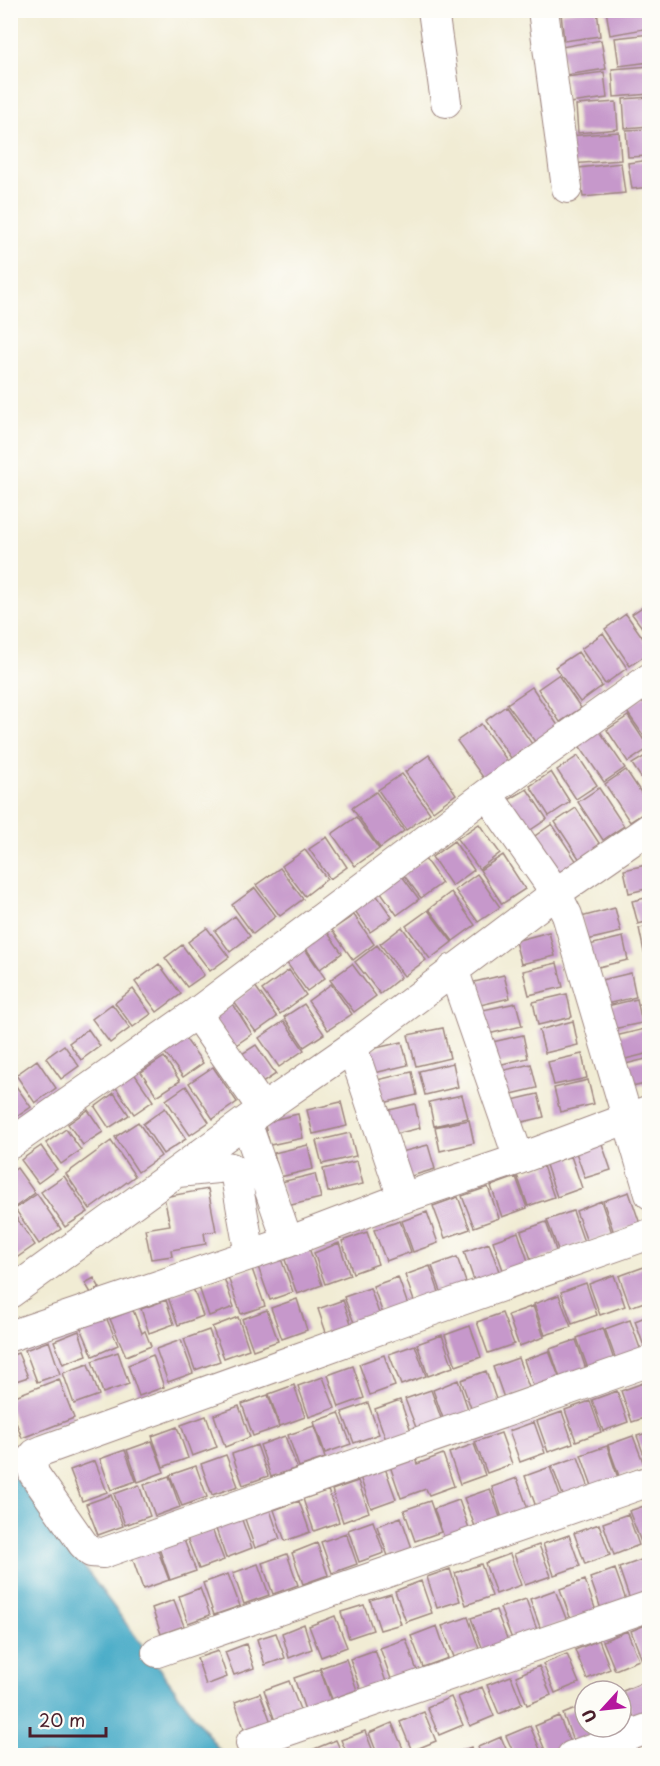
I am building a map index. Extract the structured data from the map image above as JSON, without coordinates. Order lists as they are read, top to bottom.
{
  "scale_bar": "20 m",
  "north": "bottom left"
}
